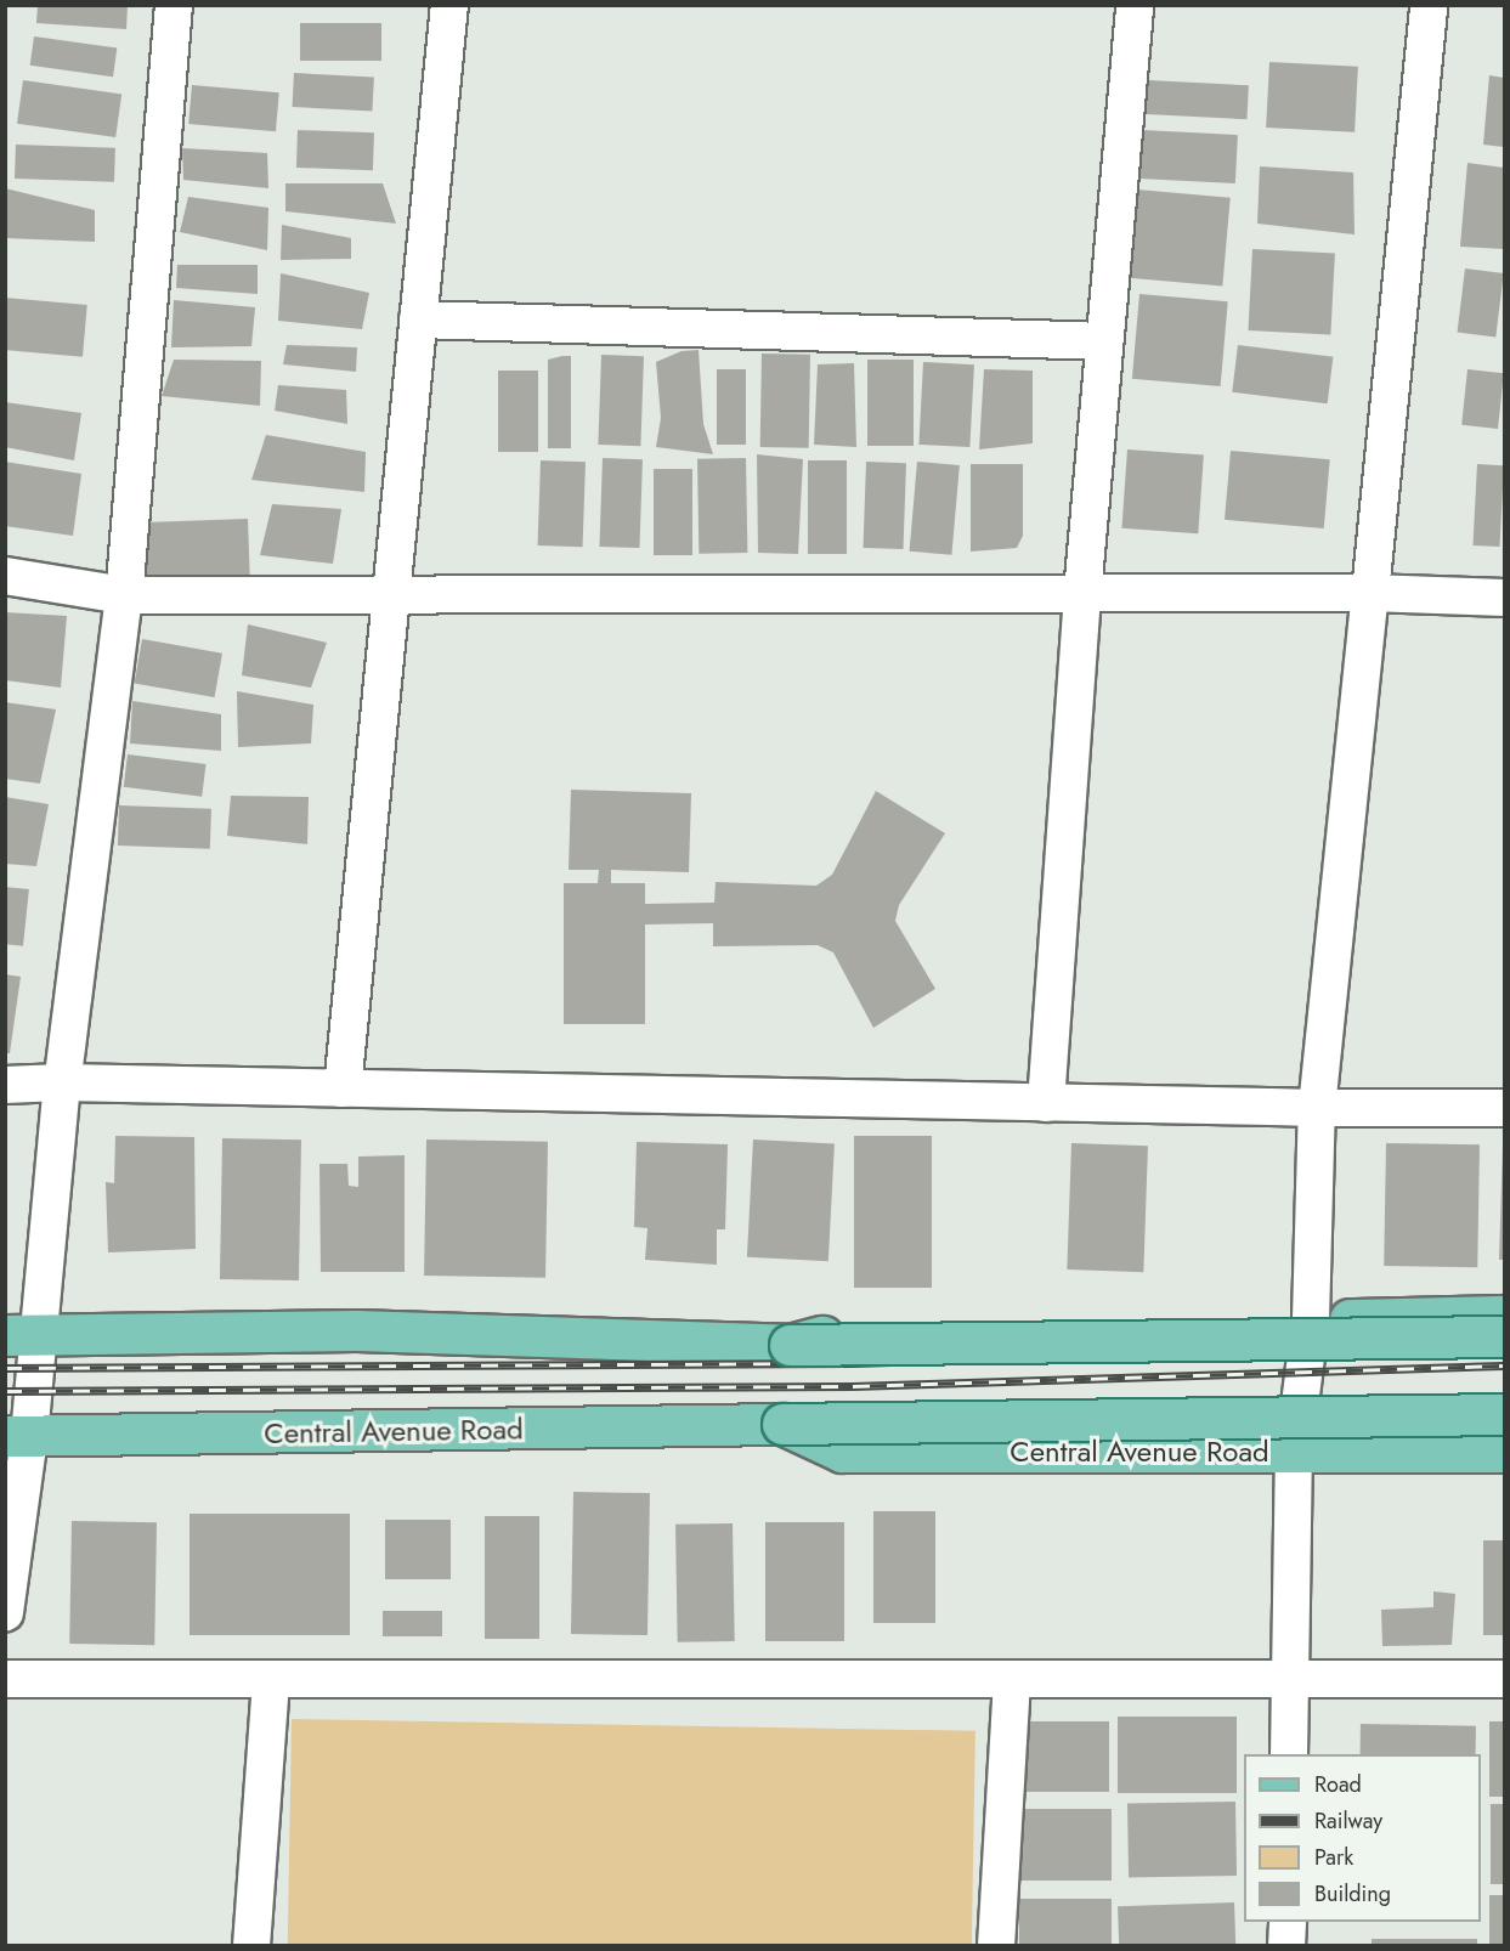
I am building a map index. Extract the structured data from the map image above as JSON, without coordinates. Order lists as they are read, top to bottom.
{
  "streets": {
    "main road": ["Central Avenue Road"]
  },
  "legend": [
    "Road",
    "Railway",
    "Park",
    "Building"
  ]
}
